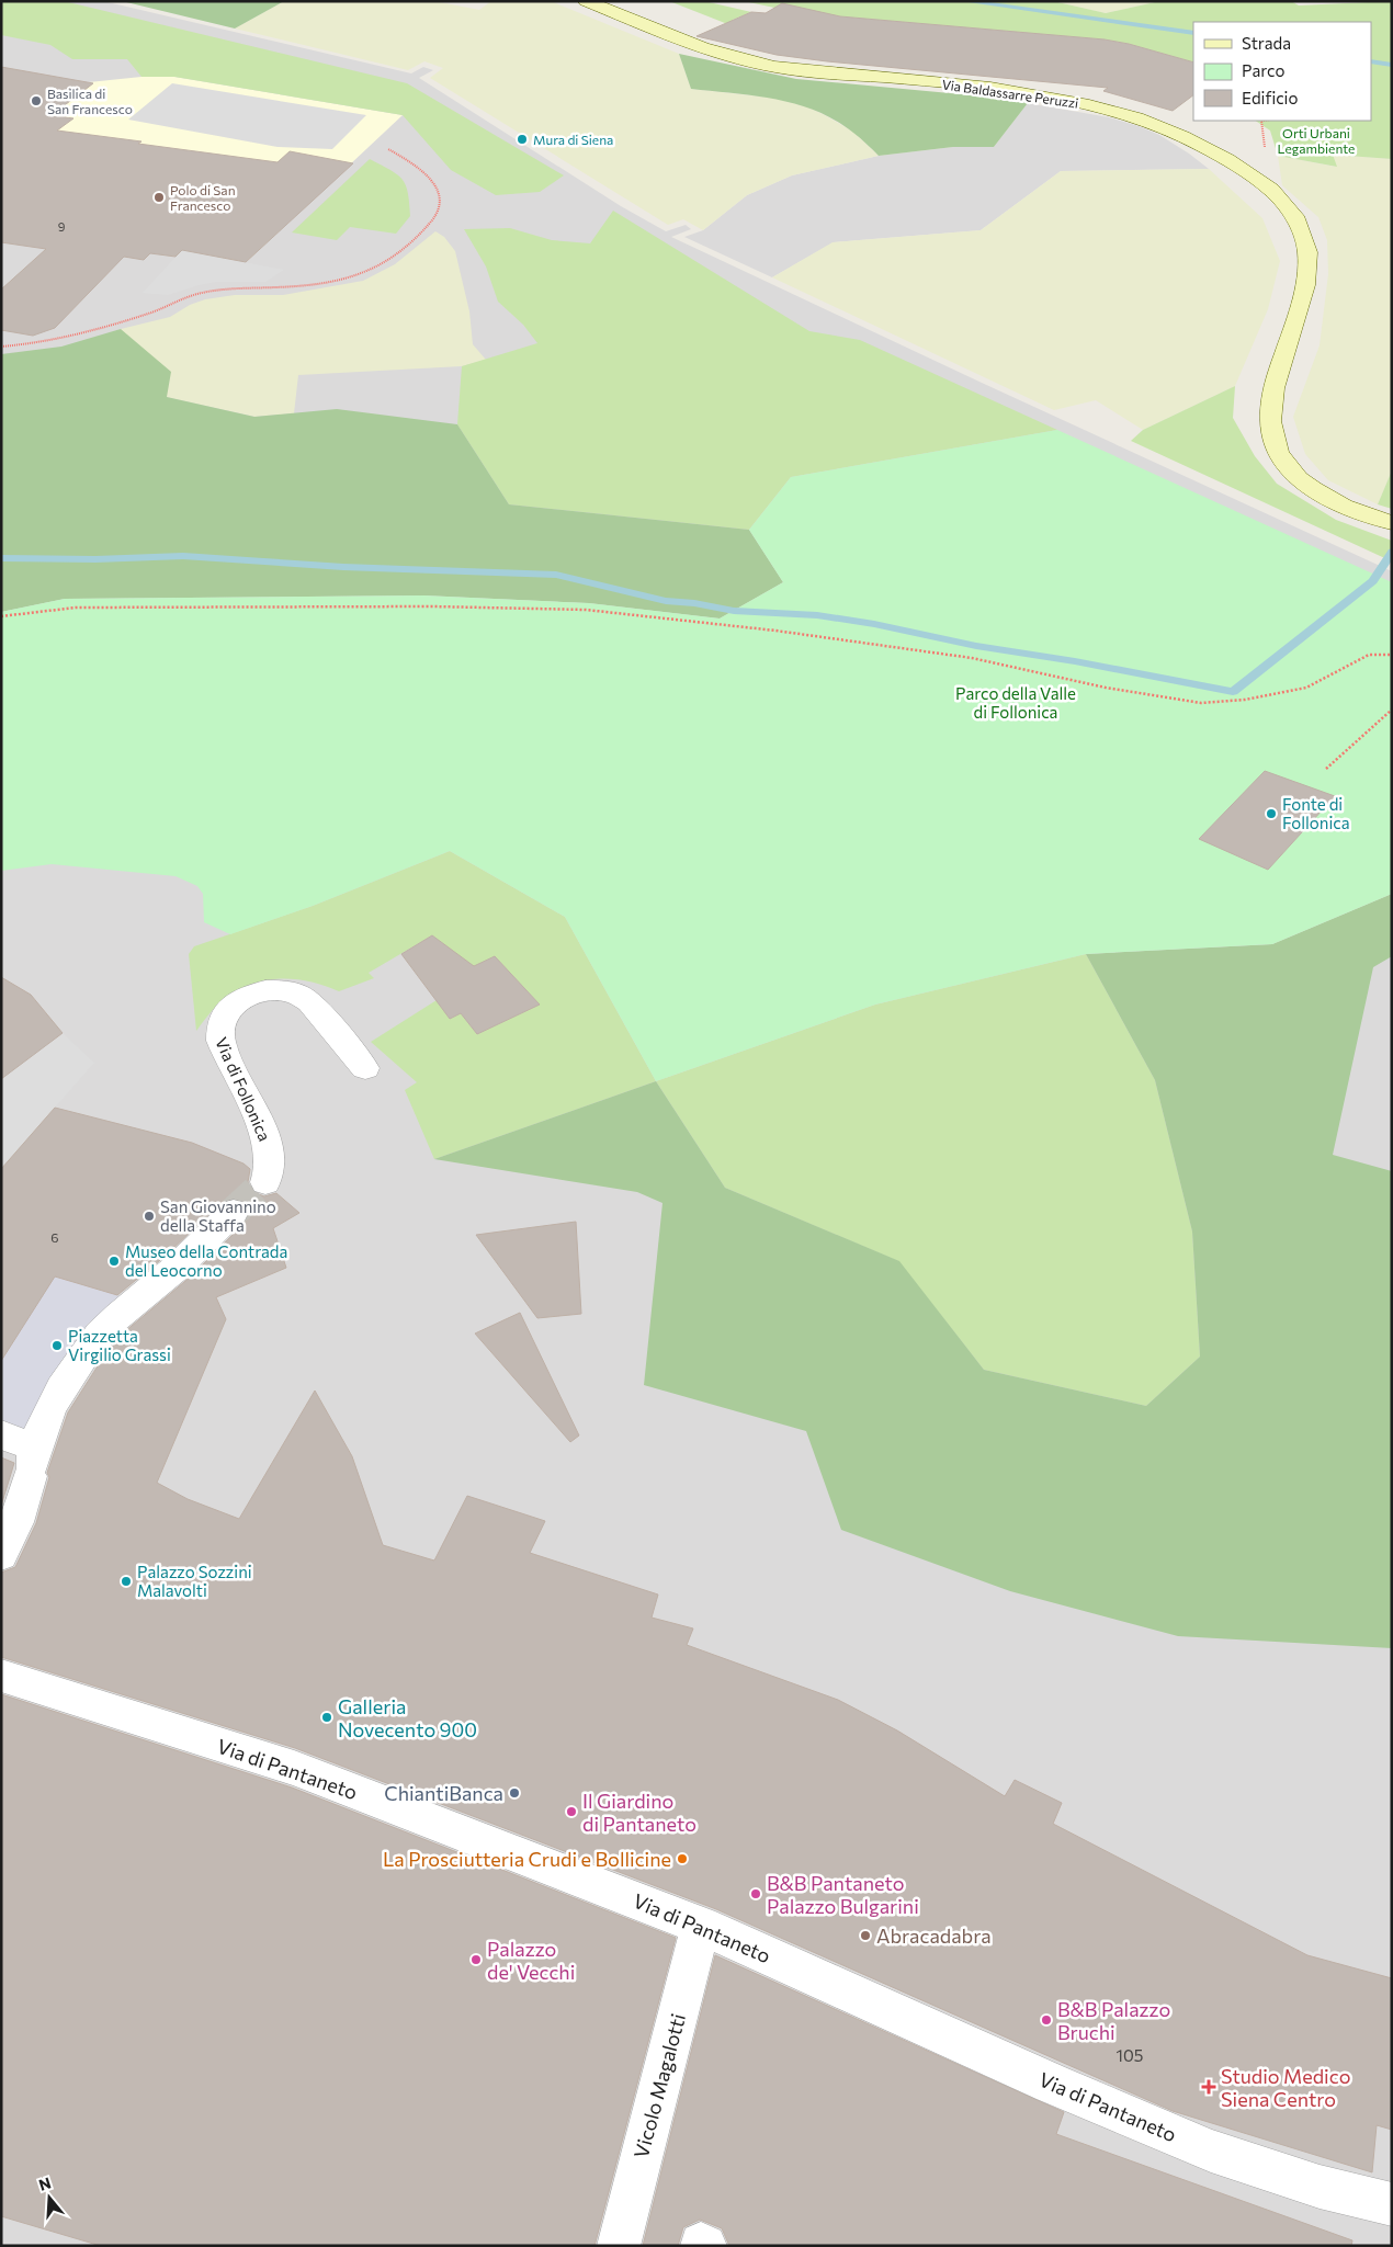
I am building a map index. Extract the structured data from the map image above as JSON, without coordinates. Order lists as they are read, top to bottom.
{
  "streets": {
    "street": [
      "Via Baldassarre Peruzzi",
      "Via di Follonica",
      "Via di Pantaneto",
      "Vicolo Magalotti"
    ]
  },
  "crossings": [
    ["Via di Pantaneto", "Vicolo Magalotti"]
  ],
  "parks": ["Orti Urbani Legambiente", "Parco della Valle di Follonica"],
  "places": {
    "other": [
      "Basilica di San Francesco",
      "Mura di Siena",
      "Polo di San Francesco",
      "Fonte di Follonica",
      "San Giovannino della Staffa",
      "Museo della Contrada del Leocorno",
      "Piazzetta Virgilio Grassi",
      "Palazzo Sozzini Malavolti",
      "Galleria Novecento 900",
      "ChiantiBanca",
      "Il Giardino di Pantaneto",
      "La Prosciutteria Crudi e Bollicine",
      "B&B Pantaneto Palazzo Bulgarini",
      "Abracadabra",
      "Palazzo de' Vecchi",
      "B&B Palazzo Bruchi"
    ],
    "health": ["Studio Medico Siena Centro"]
  },
  "house_numbers": ["9", "6", "105"],
  "legend": ["Strada", "Parco", "Edificio"],
  "north": "top"
}
